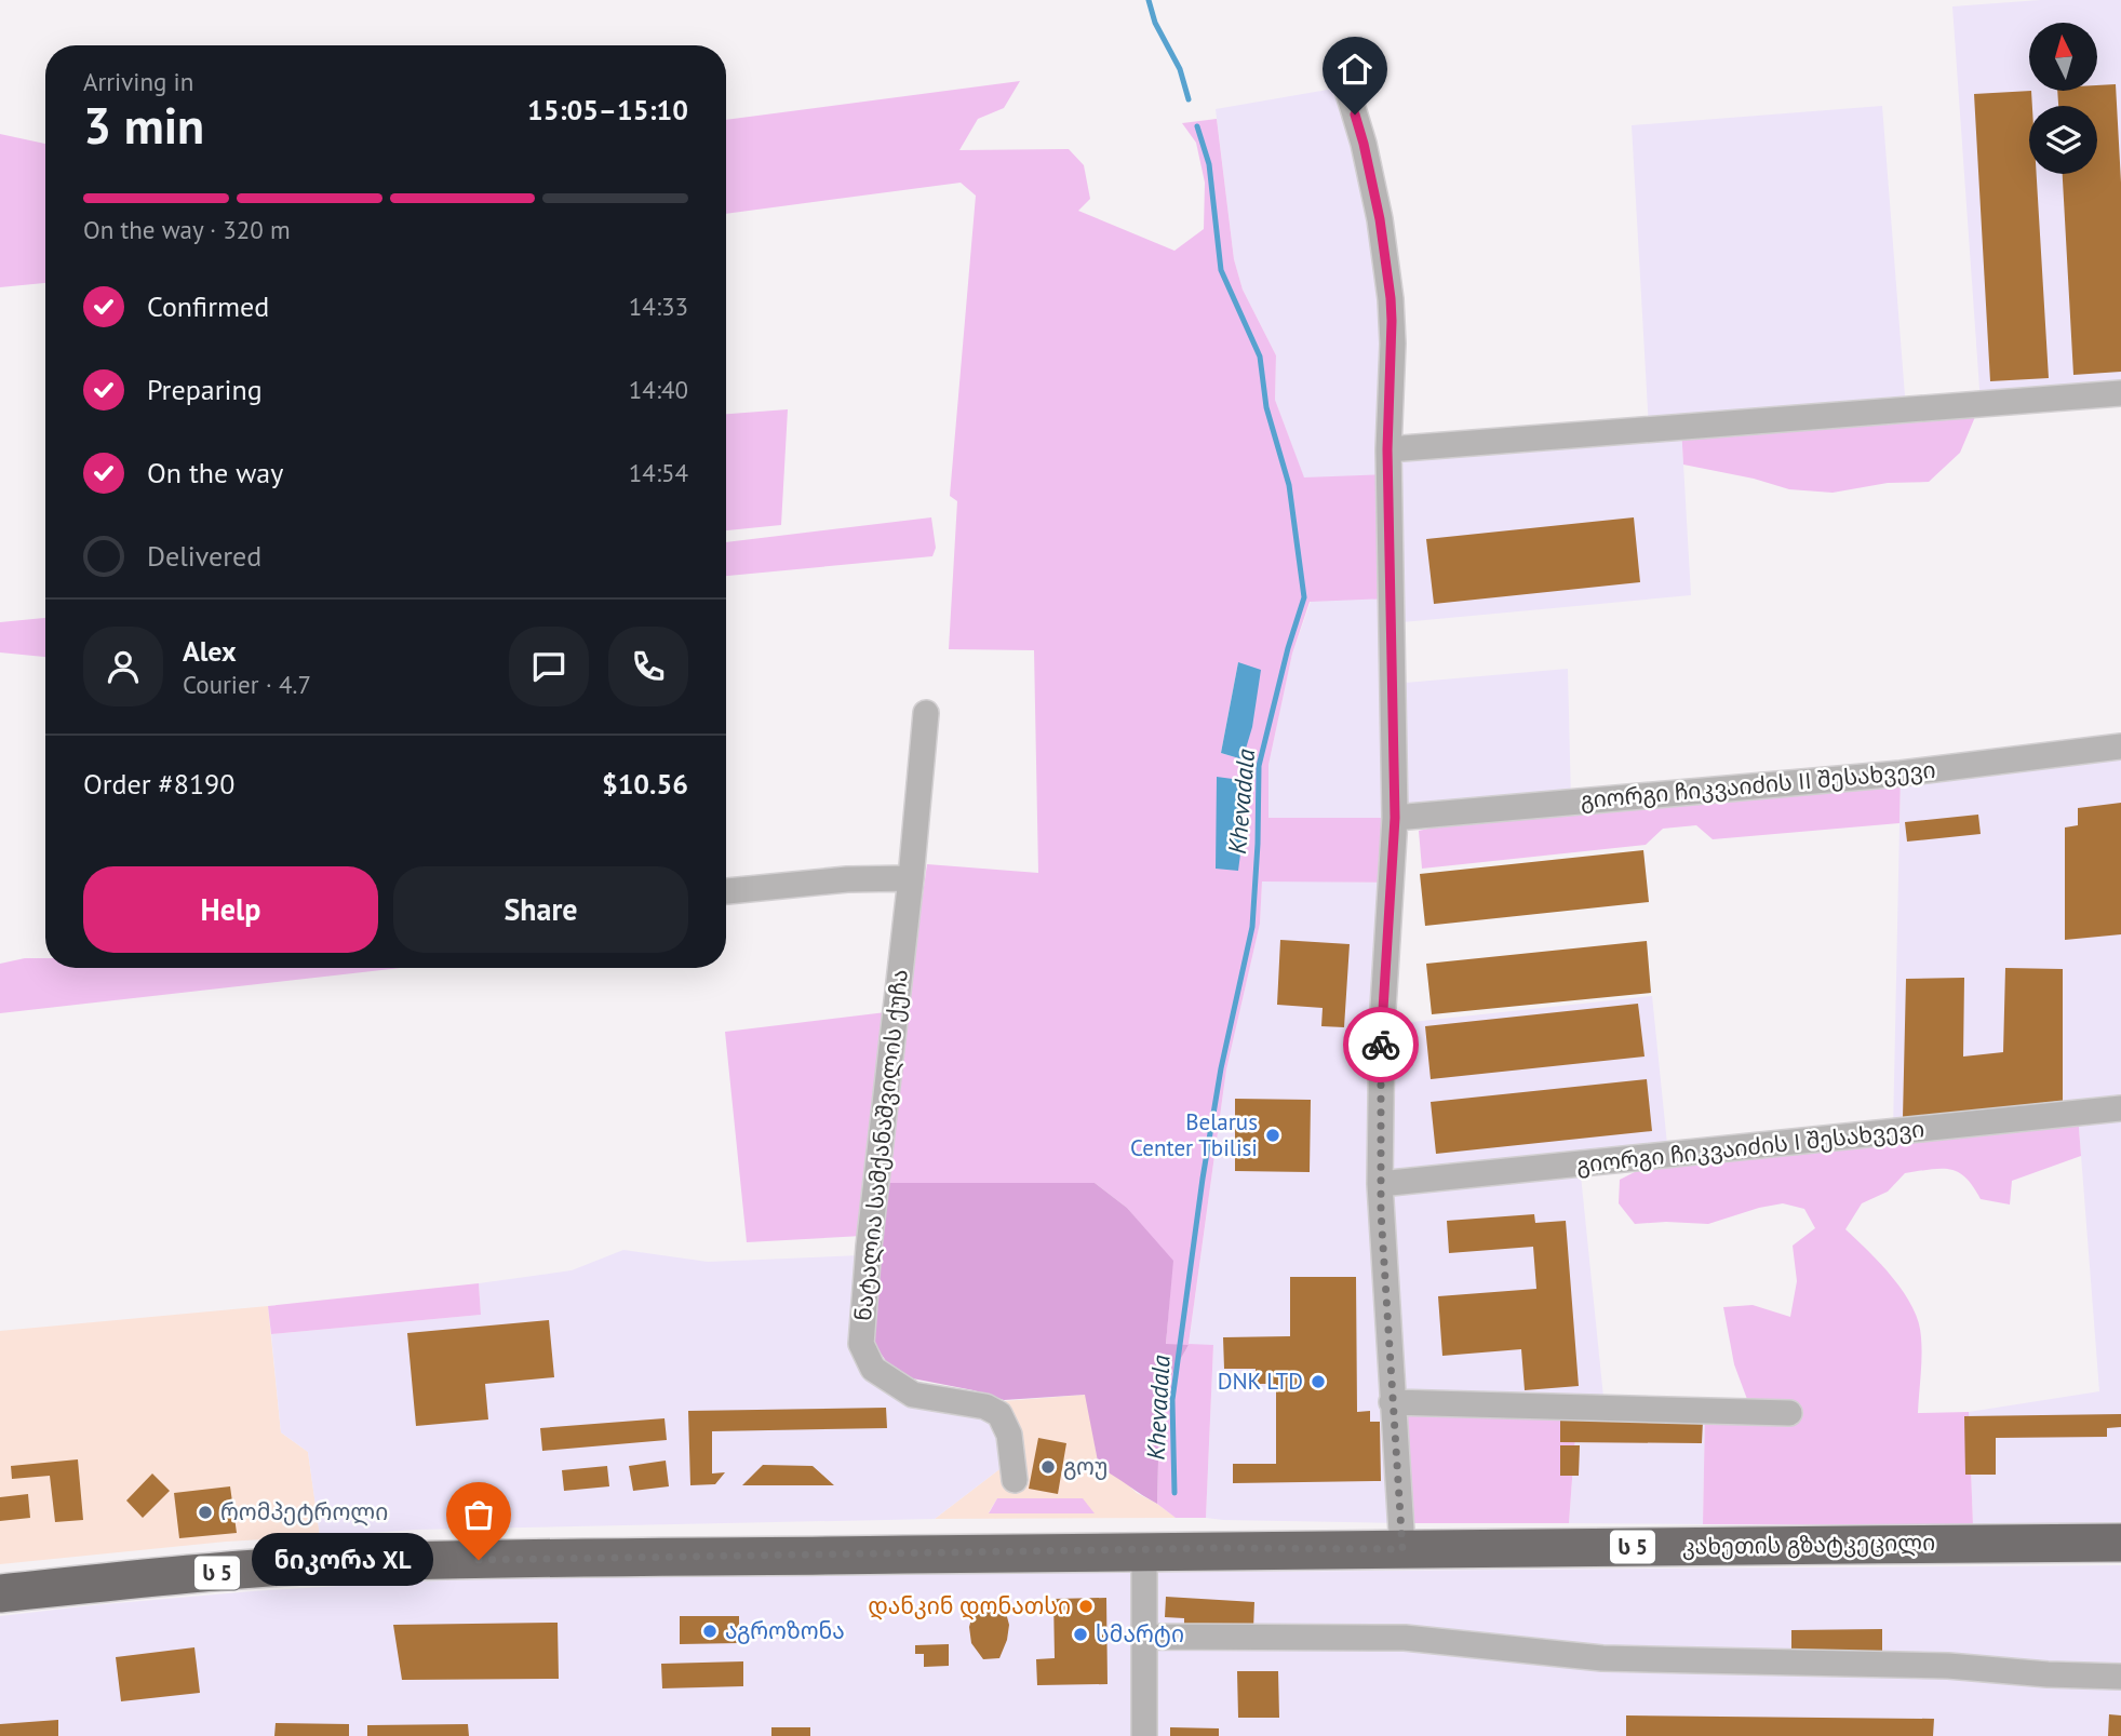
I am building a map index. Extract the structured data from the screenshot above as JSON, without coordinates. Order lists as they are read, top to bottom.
{
  "streets": {
    "highway": ["კახეთის გზატკეცილი", "ს 5"],
    "street": ["გიორგი ჩიკვაიძის II შესახვევი", "ნატალია სამქანაშვილის ქუჩა", "გიორგი ჩიკვაიძის I შესახვევი"]
  },
  "water": ["Khevadala"],
  "places": [
    "Belarus Center Tbilisi",
    "DNK LTD",
    "გოუ",
    "რომპეტროლი",
    "ნიკორა XL",
    "დანკინ დონათსი",
    "აგროზონა",
    "სმარტი"
  ],
  "north": "top",
  "page": {
    "heading": ["3 min", "Arriving in", "15:05–15:10"],
    "panel": [
      "Alex",
      "Courier · 4.7",
      "Order #8190",
      "$10.56"
    ],
    "bar": "On the way · 320 m",
    "list": [
      ["Confirmed", "14:33"],
      ["Preparing", "14:40"],
      ["On the way", "14:54"],
      "Delivered"
    ],
    "buttons": ["Help", "Share"],
    "bubble": "ნიკორა XL"
  }
}
